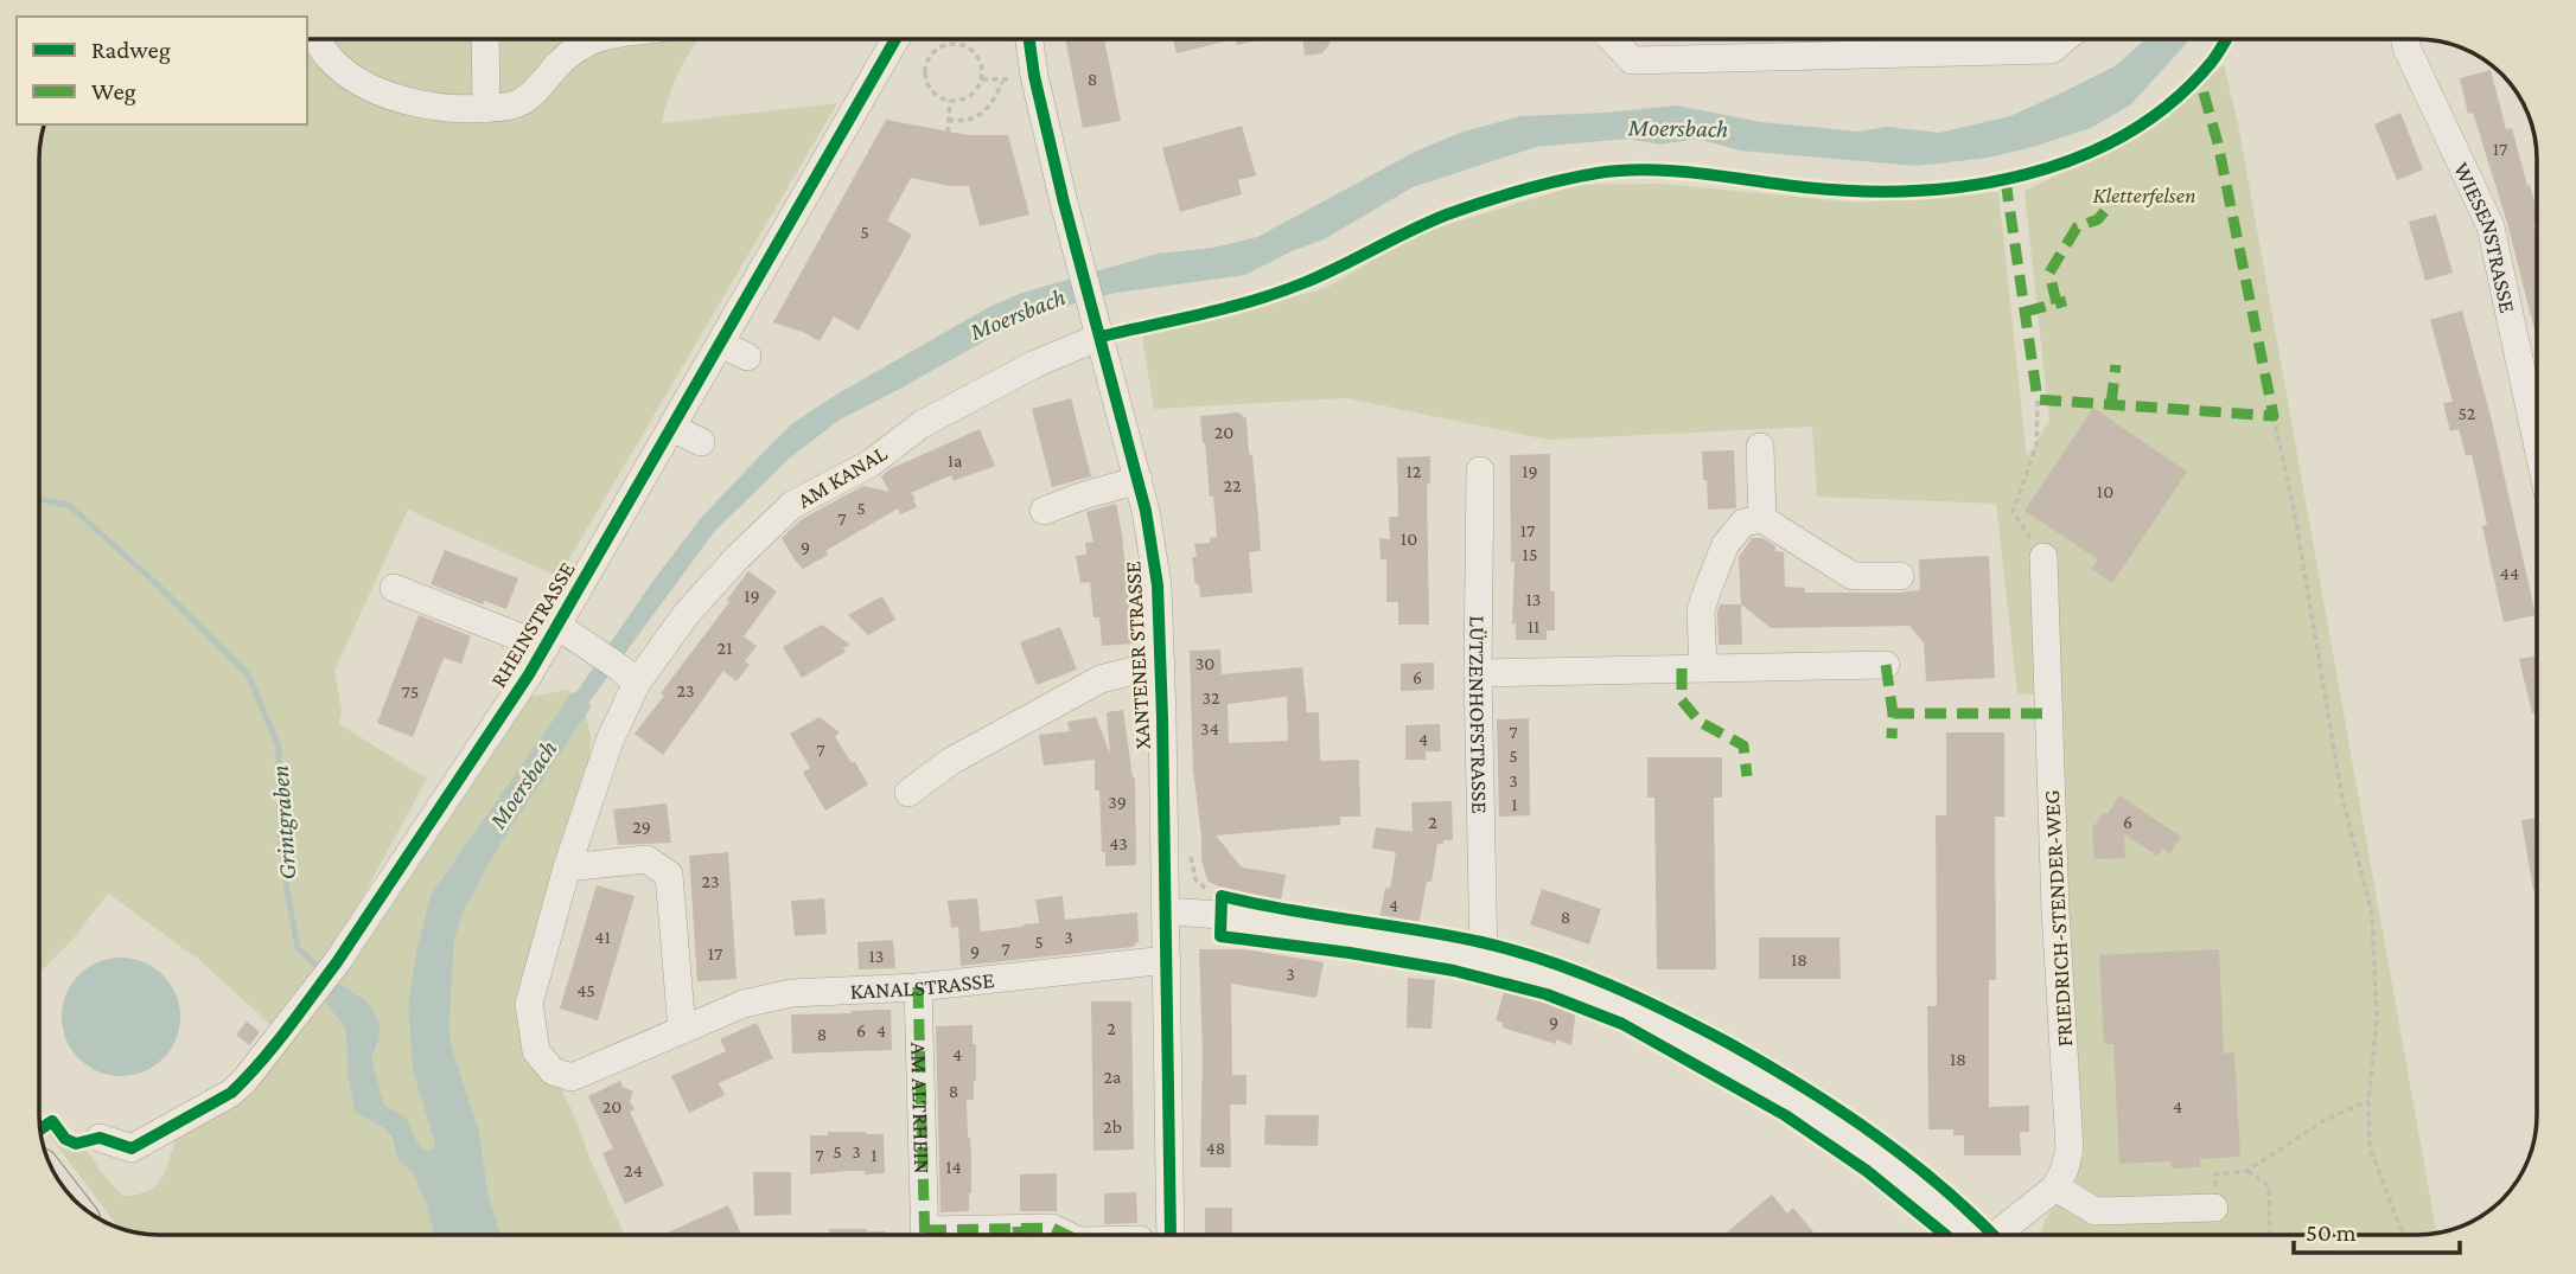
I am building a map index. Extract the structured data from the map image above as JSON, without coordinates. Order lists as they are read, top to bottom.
{
  "streets": {
    "street": [
      "WIESENSTRASSE",
      "AM KANAL",
      "RHEINSTRASSE",
      "XANTENER STRASSE",
      "LÜTZENHOFSTRASSE",
      "FRIEDRICH-STENDER-WEG",
      "KANALSTRASSE",
      "AM ALTRHEIN"
    ]
  },
  "crossings": [
    ["AM KANAL", "XANTENER STRASSE"],
    ["AM KANAL", "KANALSTRASSE"],
    ["XANTENER STRASSE", "KANALSTRASSE"],
    ["KANALSTRASSE", "AM ALTRHEIN"]
  ],
  "water": ["Moersbach", "Grintgraben"],
  "parks": ["Kletterfelsen"],
  "house_numbers": [
    "8",
    "17",
    "5",
    "52",
    "20",
    "1a",
    "12",
    "19",
    "22",
    "10",
    "5",
    "7",
    "17",
    "10",
    "9",
    "15",
    "44",
    "19",
    "13",
    "11",
    "21",
    "30",
    "6",
    "23",
    "75",
    "32",
    "34",
    "7",
    "4",
    "7",
    "5",
    "3",
    "39",
    "1",
    "2",
    "6",
    "29",
    "43",
    "23",
    "4",
    "8",
    "41",
    "3",
    "5",
    "7",
    "9",
    "17",
    "13",
    "18",
    "3",
    "45",
    "9",
    "2",
    "6",
    "4",
    "8",
    "4",
    "18",
    "2a",
    "8",
    "20",
    "4",
    "2b",
    "48",
    "5",
    "3",
    "7",
    "1",
    "14",
    "24"
  ],
  "legend": ["Radweg", "Weg"],
  "scale_bar": "50 m"
}
